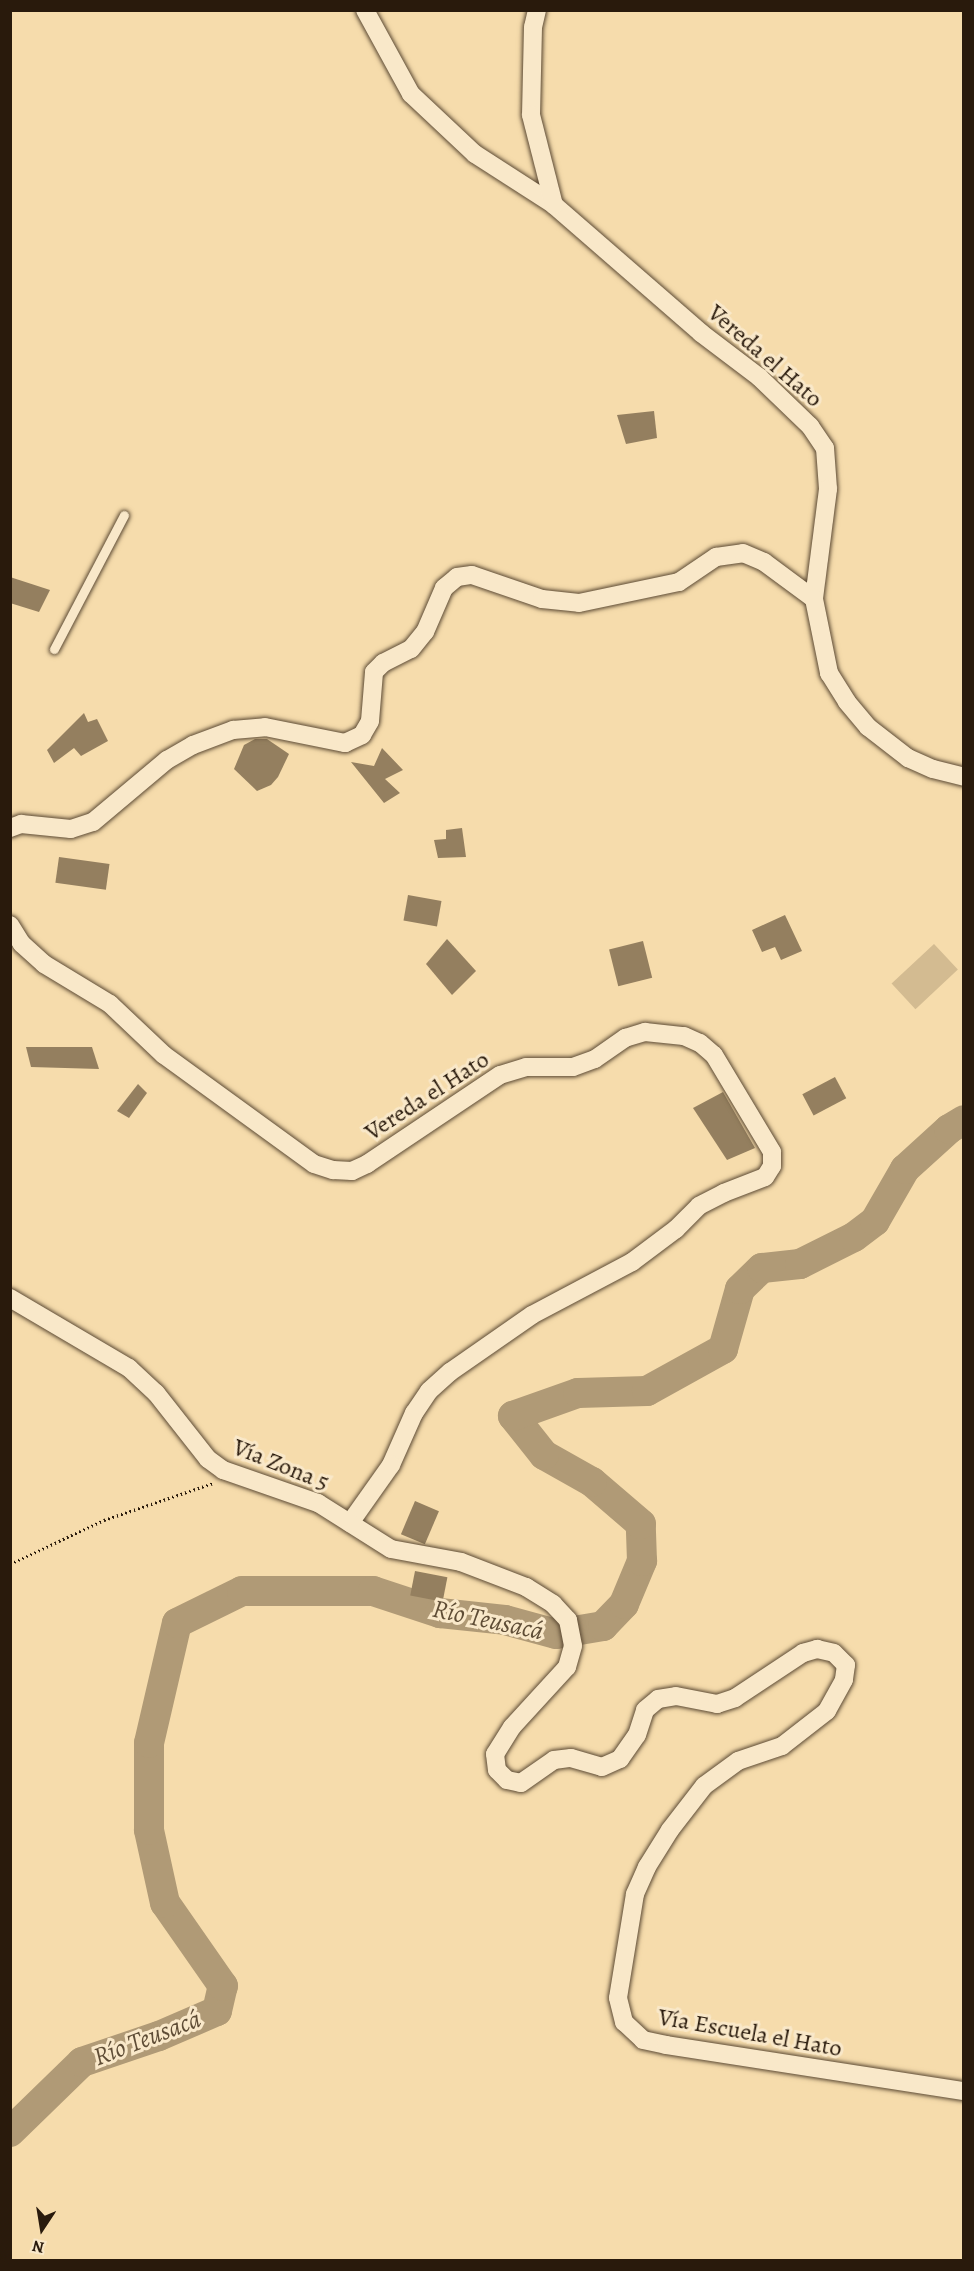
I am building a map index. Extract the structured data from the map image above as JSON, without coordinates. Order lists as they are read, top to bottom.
{
  "streets": {
    "street": ["Vereda el Hato", "Vía Zona 5", "Vía Escuela el Hato"]
  },
  "crossings": [
    ["Vereda el Hato", "Vía Zona 5"],
    ["Vía Zona 5", "Vía Escuela el Hato"]
  ],
  "water": ["Río Teusacá"],
  "north": "bottom"
}
